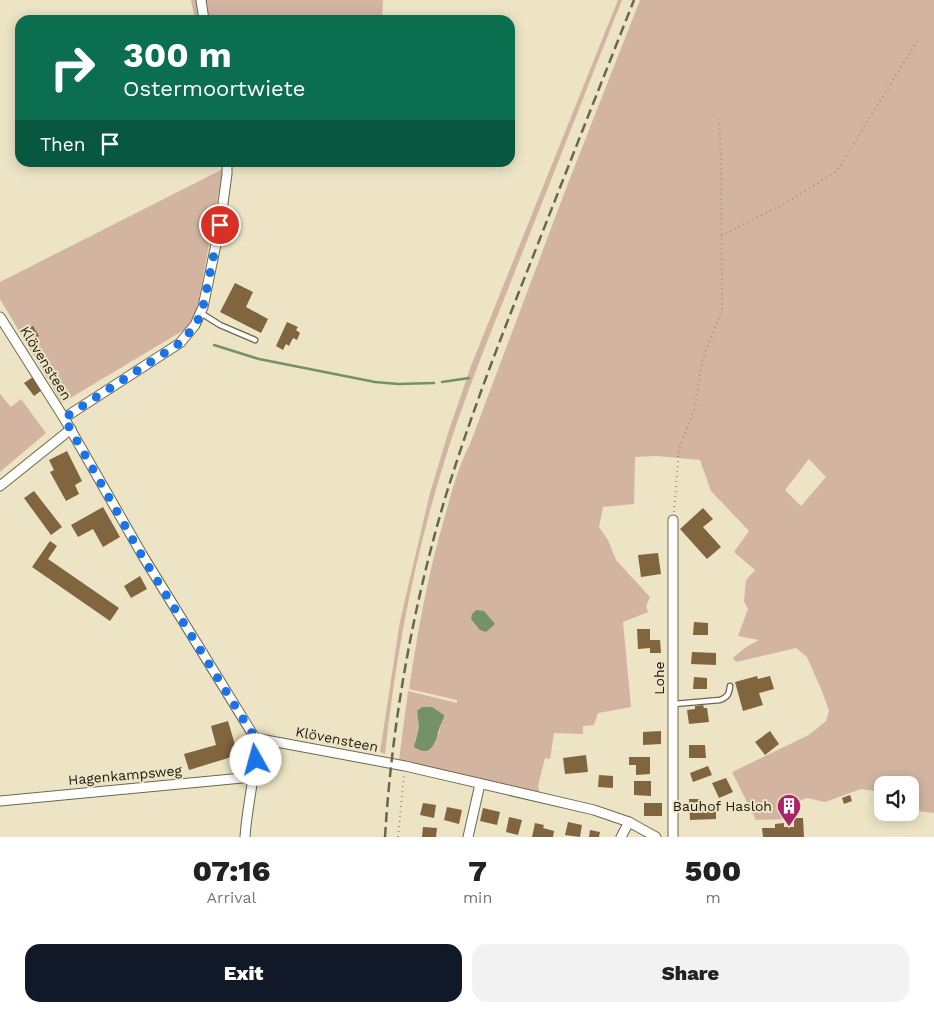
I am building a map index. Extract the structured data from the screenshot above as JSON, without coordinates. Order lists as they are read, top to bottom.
{
  "streets": {
    "street": ["Klövensteen", "Lohe", "Hagenkampsweg"]
  },
  "places": {
    "building": ["Bauhof Hasloh"]
  },
  "page": {
    "turn": ["300 m", "Ostermoortwiete"],
    "then": "Then",
    "eta": [
      "07:16",
      "Arrival",
      "7",
      "min",
      "500",
      "m"
    ],
    "buttons": ["Exit", "Share"]
  }
}
